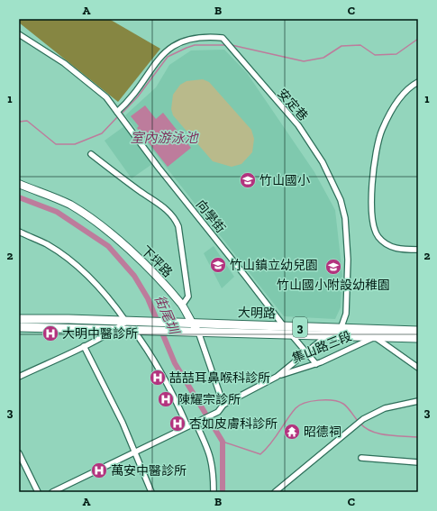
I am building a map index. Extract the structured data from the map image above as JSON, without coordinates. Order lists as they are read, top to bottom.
{
  "streets": {
    "main road": ["大明路", "3"],
    "street": [
      "安定巷",
      "向學街",
      "下坪路",
      "集山路三段"
    ]
  },
  "crossings": [
    ["安定巷", "向學街"],
    ["安定巷", "大明路"],
    ["安定巷", "集山路三段"],
    ["向學街", "大明路"],
    ["下坪路", "大明路"],
    ["下坪路", "集山路三段"],
    ["大明路", "3"],
    ["大明路", "集山路三段"]
  ],
  "water": ["室內游泳池", "街尾圳"],
  "places": {
    "school or university": ["竹山國小", "竹山鎮立幼兒園", "竹山國小附設幼稚園"],
    "hospital": [
      "大明中醫診所",
      "喆喆耳鼻喉科診所",
      "陳耀宗診所",
      "杏如皮膚科診所",
      "萬安中醫診所"
    ],
    "temple": ["昭德祠"]
  },
  "grid": {
    "columns": ["A", "B", "C"],
    "rows": ["1", "2", "3"]
  }
}
